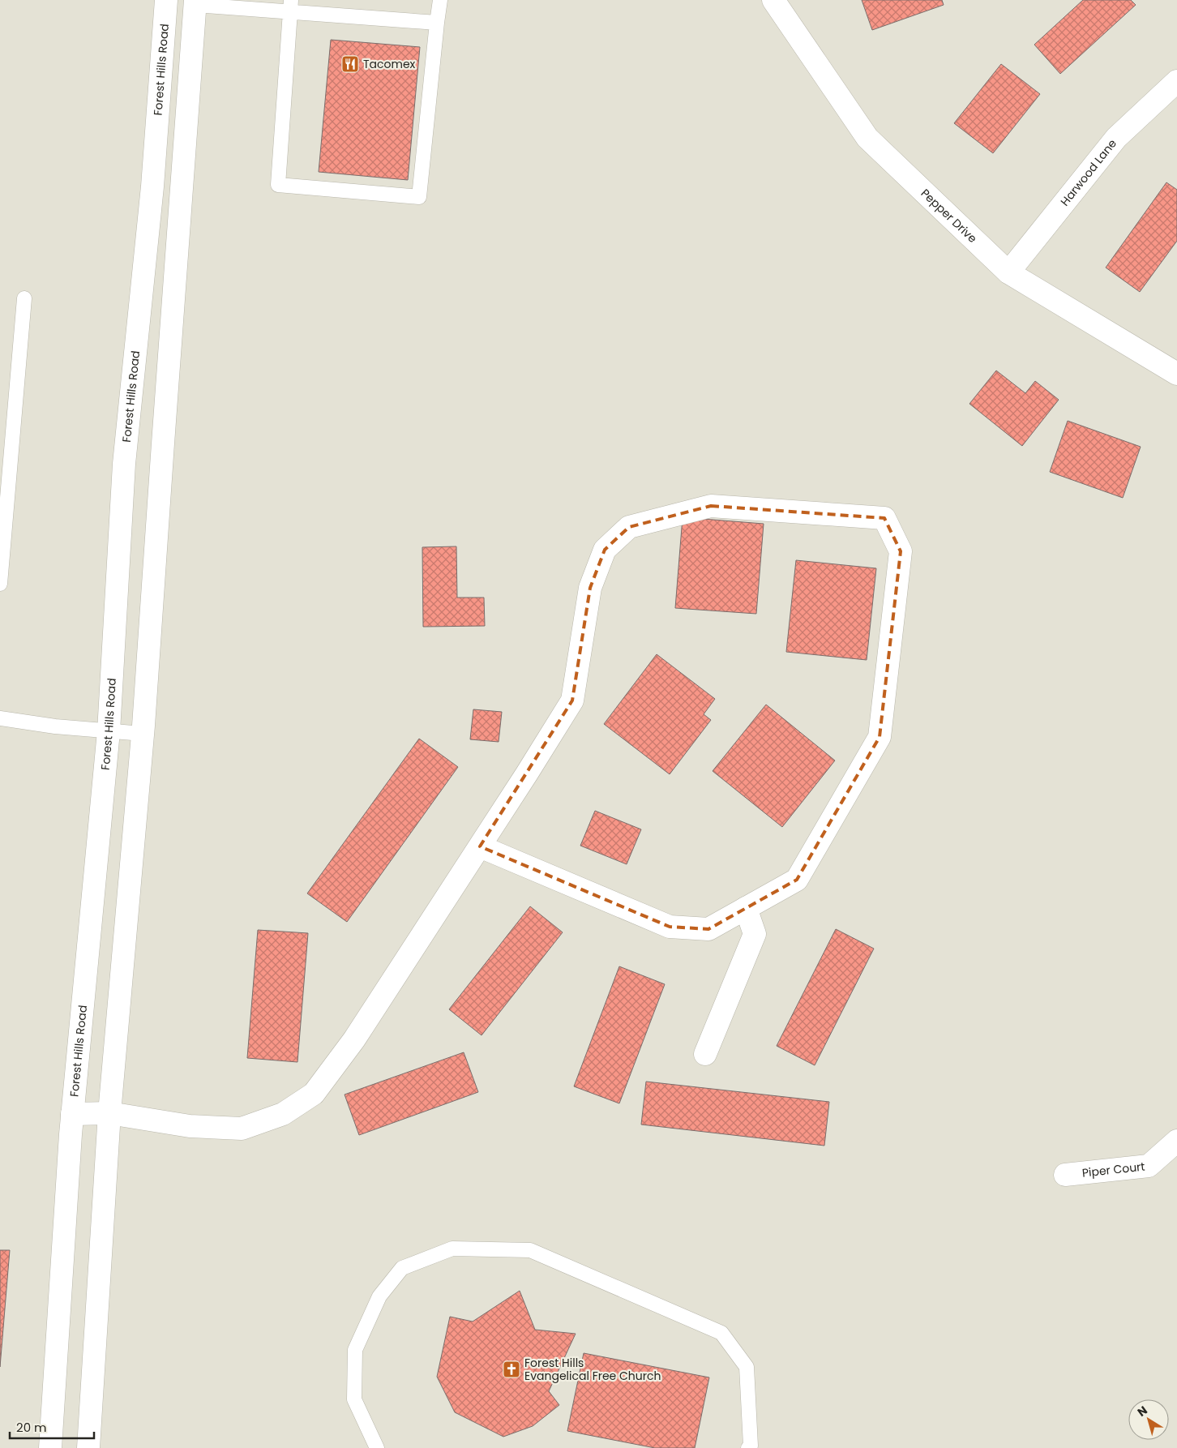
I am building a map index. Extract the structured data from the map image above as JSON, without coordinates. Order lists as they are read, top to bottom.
{
  "streets": {
    "street": [
      "Forest Hills Road",
      "Harwood Lane",
      "Pepper Drive",
      "Piper Court"
    ]
  },
  "crossings": [
    ["Harwood Lane", "Pepper Drive"]
  ],
  "places": {
    "restaurant": ["Tacomex"],
    "church": ["Forest Hills Evangelical Free Church"]
  },
  "scale_bar": "20 m",
  "north": "top left"
}
